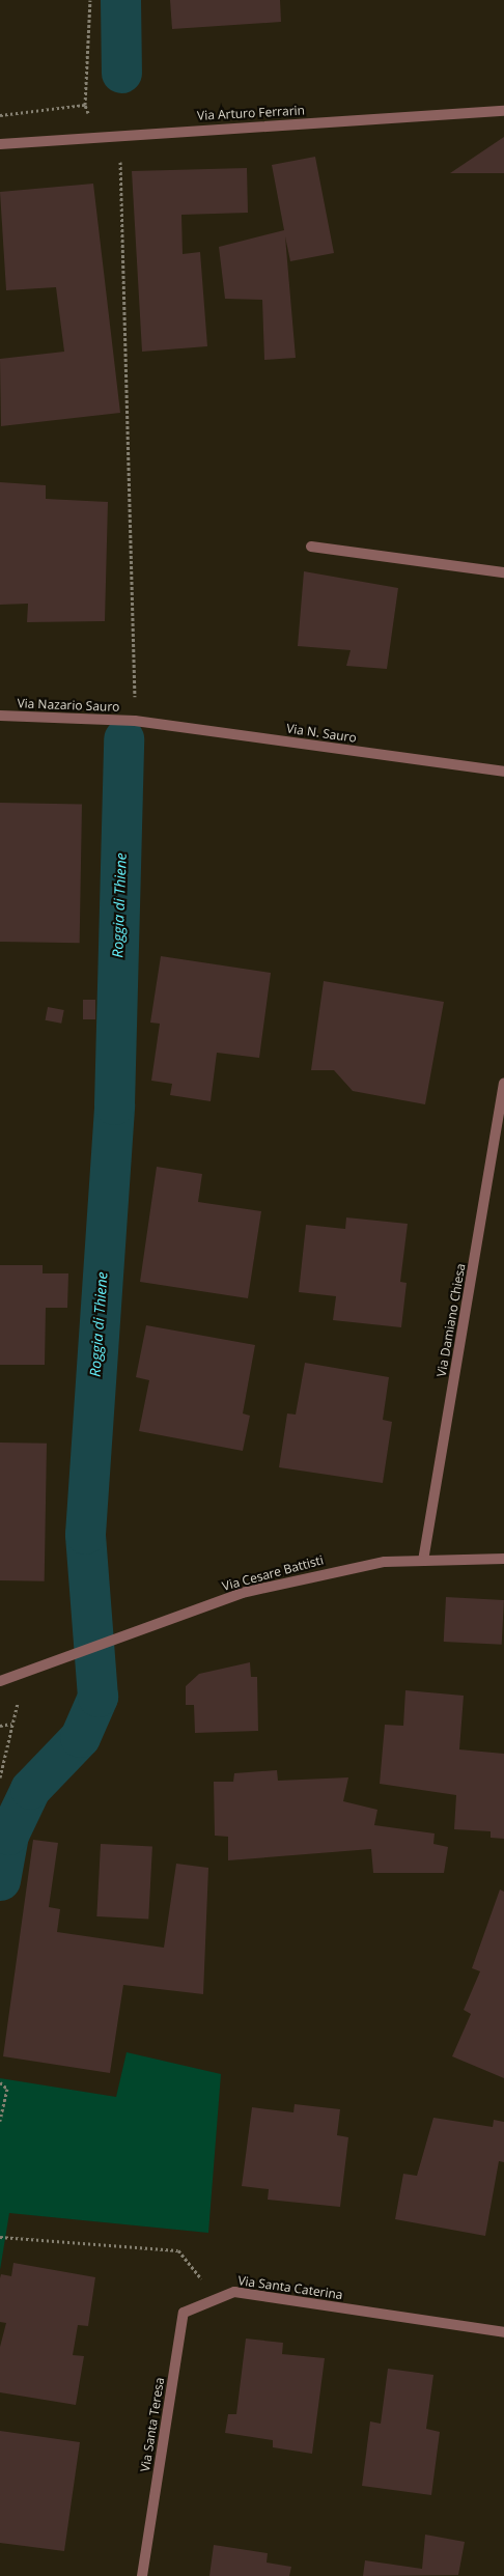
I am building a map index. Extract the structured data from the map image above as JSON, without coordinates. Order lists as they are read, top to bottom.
{
  "streets": {
    "street": [
      "Via Arturo Ferrarin",
      "Via Nazario Sauro",
      "Via N. Sauro",
      "Via Damiano Chiesa",
      "Via Cesare Battisti",
      "Via Santa Caterina",
      "Via Santa Teresa"
    ]
  },
  "crossings": [
    ["Via Nazario Sauro", "Via N. Sauro"],
    ["Via Damiano Chiesa", "Via Cesare Battisti"],
    ["Via Santa Caterina", "Via Santa Teresa"]
  ],
  "water": ["Roggia di Thiene"]
}
